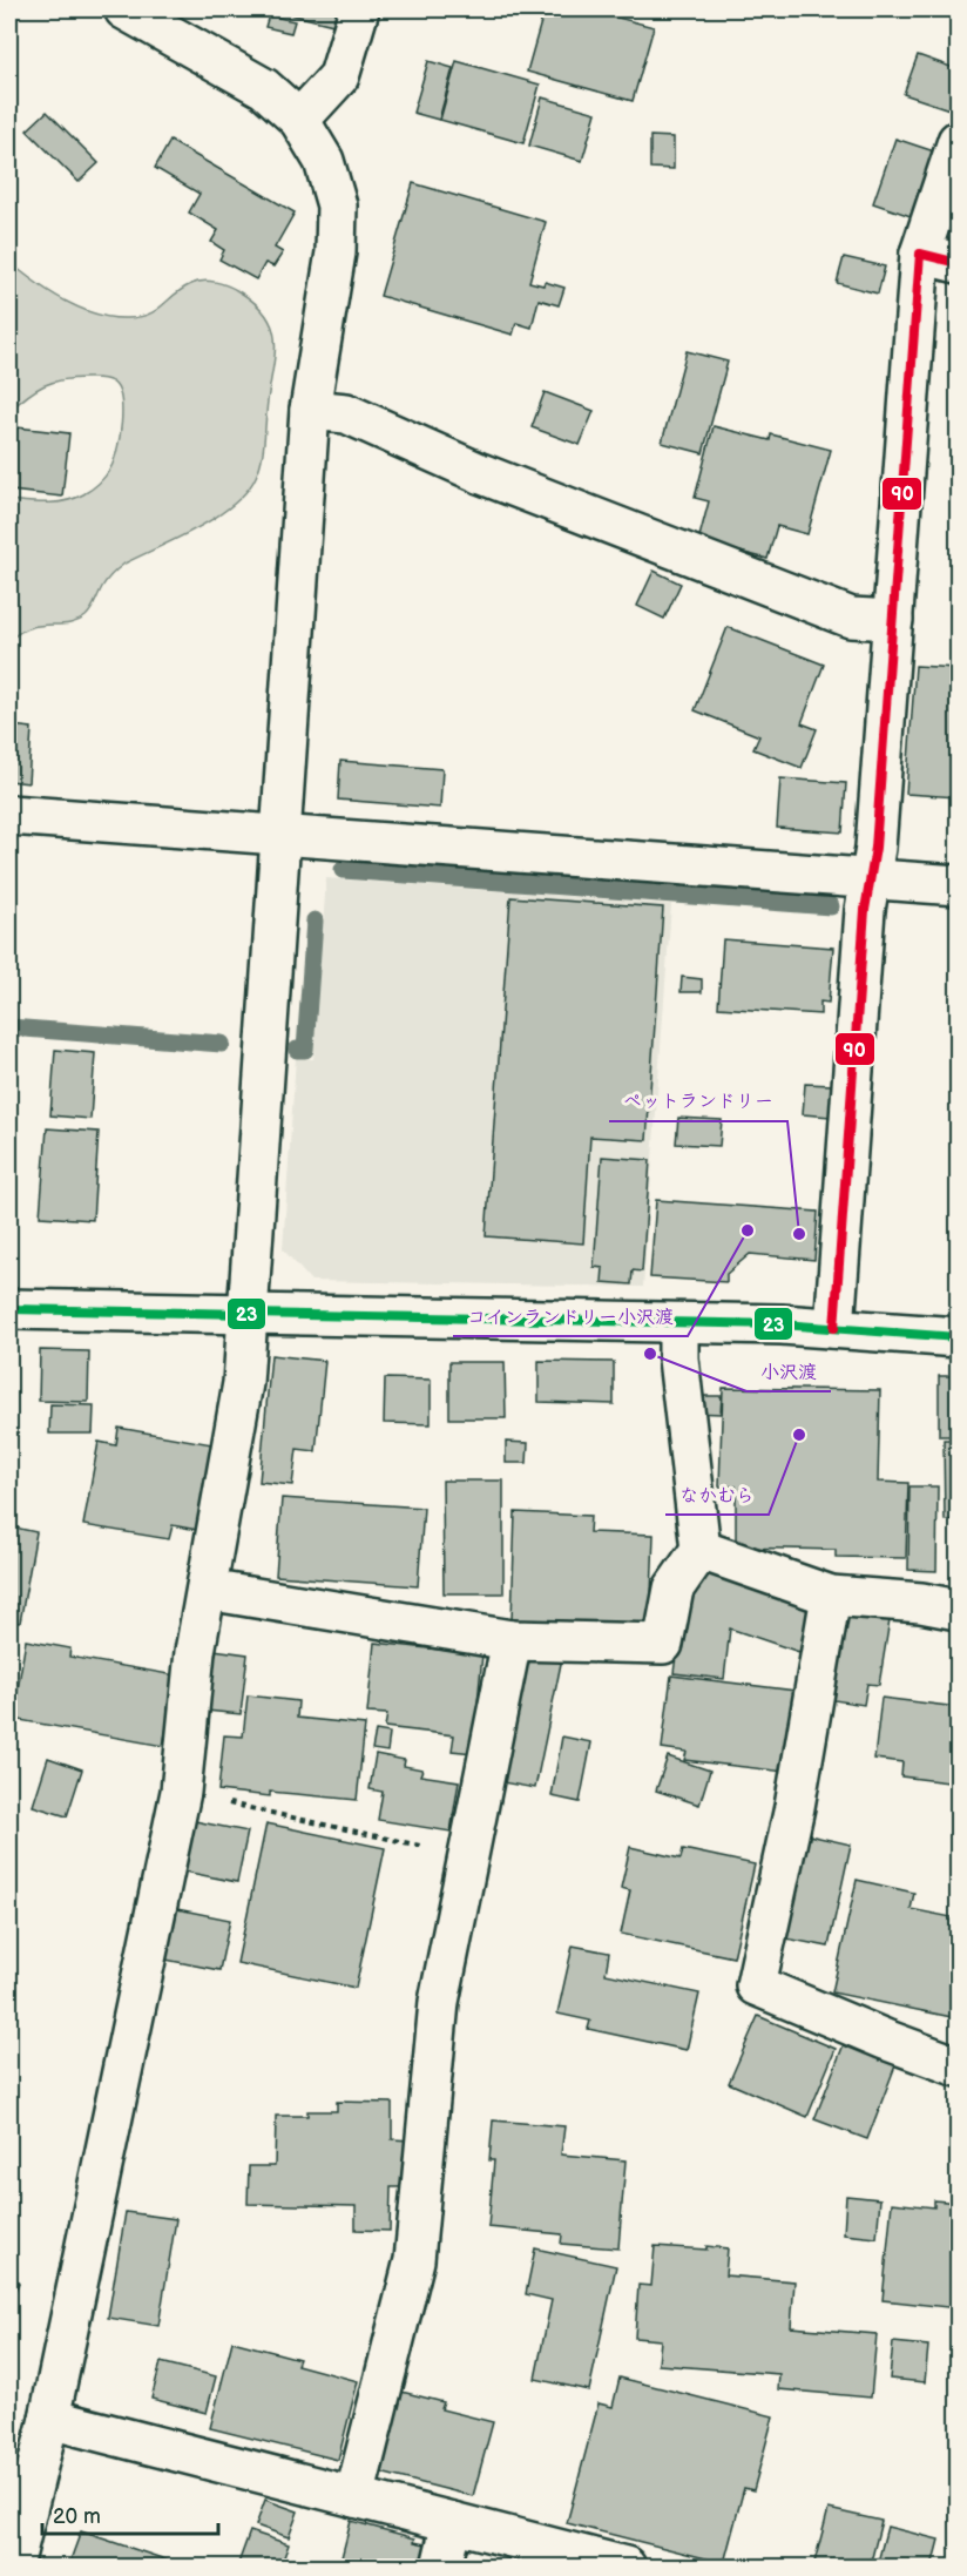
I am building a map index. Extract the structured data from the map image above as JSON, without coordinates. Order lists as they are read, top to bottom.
{
  "places": [
    "コインランドリー小沢渡",
    "ペットランドリー",
    "小沢渡",
    "なかむら"
  ],
  "lines": ["transit line 90", "transit line 23"],
  "scale_bar": "20 m"
}
